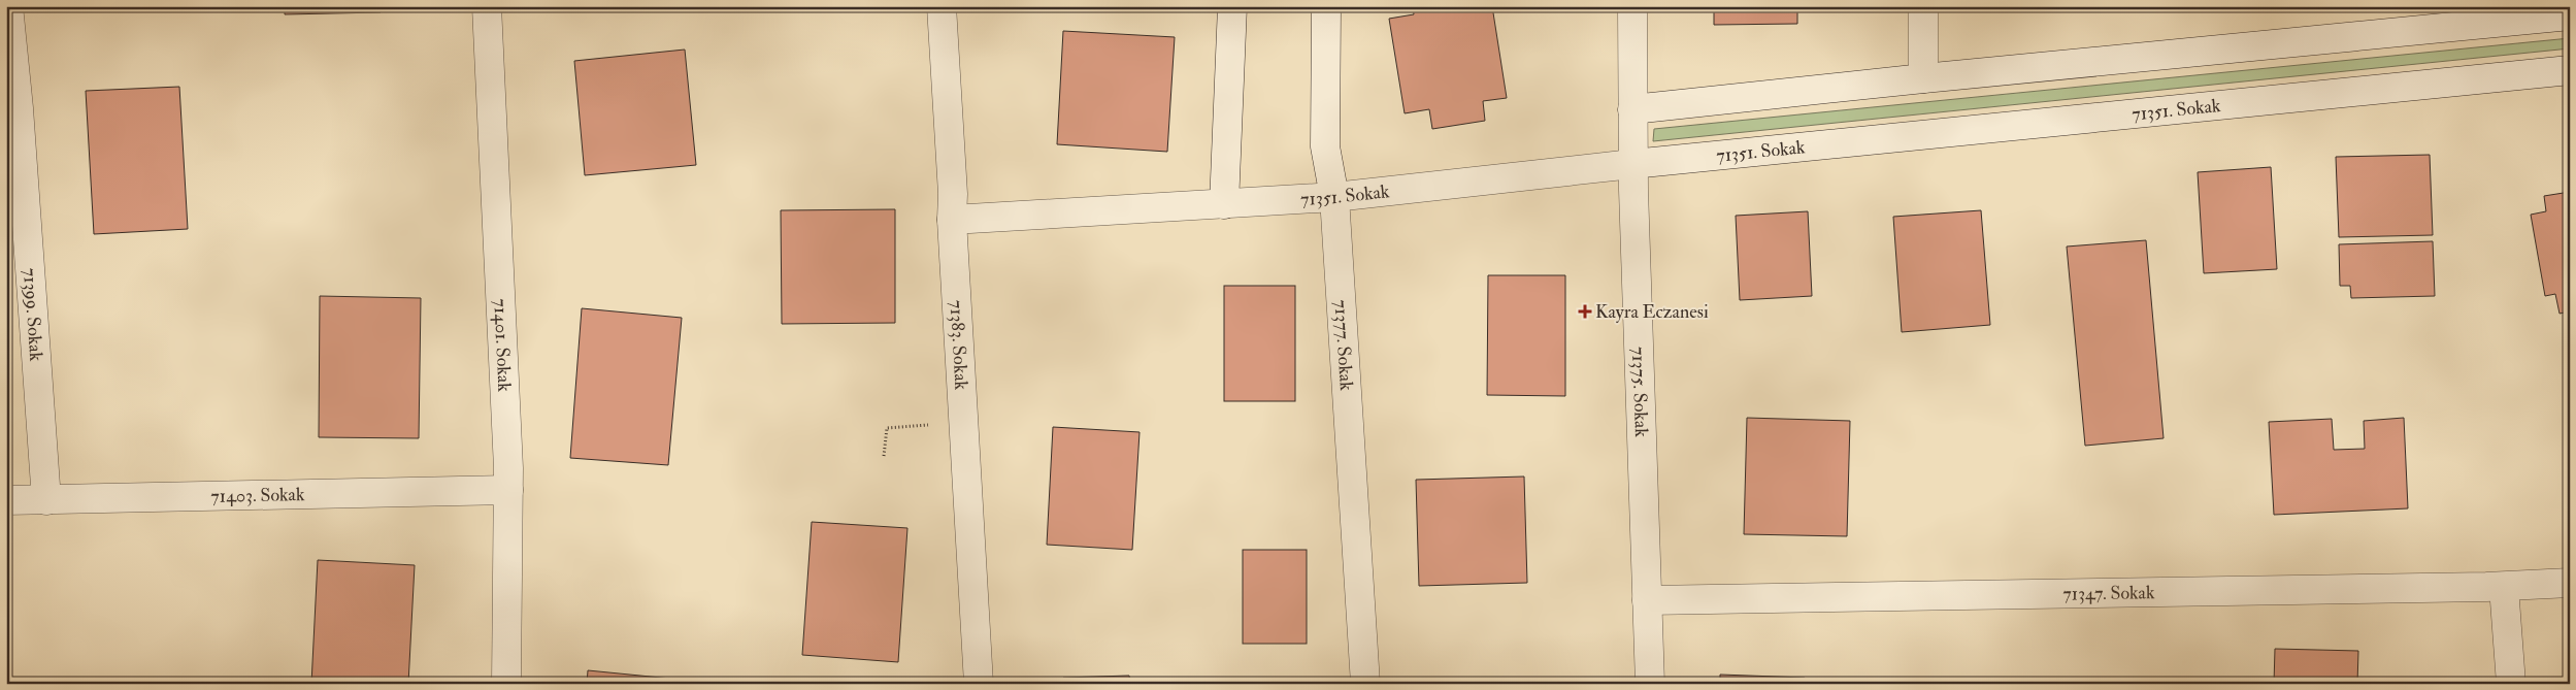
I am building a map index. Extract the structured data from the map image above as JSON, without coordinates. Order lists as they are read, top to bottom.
{
  "streets": {
    "street": [
      "71351. Sokak",
      "71399. Sokak",
      "71401. Sokak",
      "71383. Sokak",
      "71377. Sokak",
      "71375. Sokak",
      "71403. Sokak",
      "71347. Sokak"
    ]
  },
  "crossings": [
    ["71351. Sokak", "71383. Sokak"],
    ["71351. Sokak", "71377. Sokak"],
    ["71351. Sokak", "71375. Sokak"],
    ["71399. Sokak", "71403. Sokak"],
    ["71401. Sokak", "71403. Sokak"],
    ["71375. Sokak", "71347. Sokak"]
  ],
  "places": {
    "health": ["Kayra Eczanesi"]
  }
}
